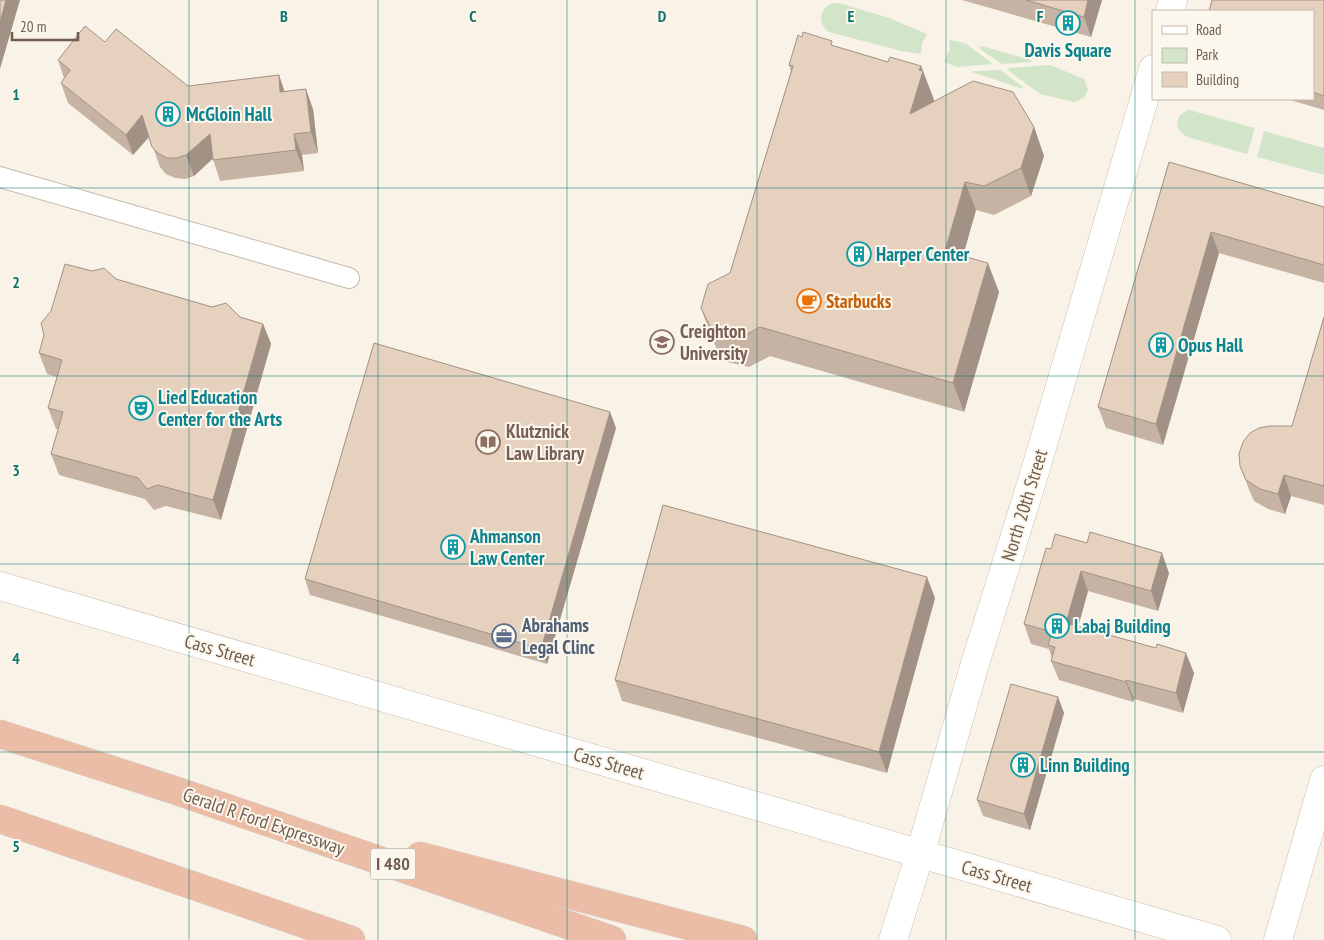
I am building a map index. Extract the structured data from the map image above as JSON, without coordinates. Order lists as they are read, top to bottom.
{
  "streets": {
    "highway": ["Gerald R Ford Expressway", "I 480"],
    "street": ["North 20th Street", "Cass Street"]
  },
  "crossings": [
    ["North 20th Street", "Cass Street"]
  ],
  "places": {
    "building": [
      "Davis Square",
      "McGloin Hall",
      "Harper Center",
      "Opus Hall",
      "Ahmanson Law Center",
      "Labaj Building",
      "Linn Building"
    ],
    "cafe": ["Starbucks"],
    "school or university": ["Creighton University"],
    "theatre": ["Lied Education Center for the Arts"],
    "library": ["Klutznick Law Library"],
    "office": ["Abrahams Legal Clinc"]
  },
  "legend": ["Road", "Park", "Building"],
  "scale_bar": "20 m",
  "grid": {
    "columns": [
      "B",
      "C",
      "D",
      "E",
      "F"
    ],
    "rows": [
      "1",
      "2",
      "3",
      "4",
      "5"
    ]
  }
}
